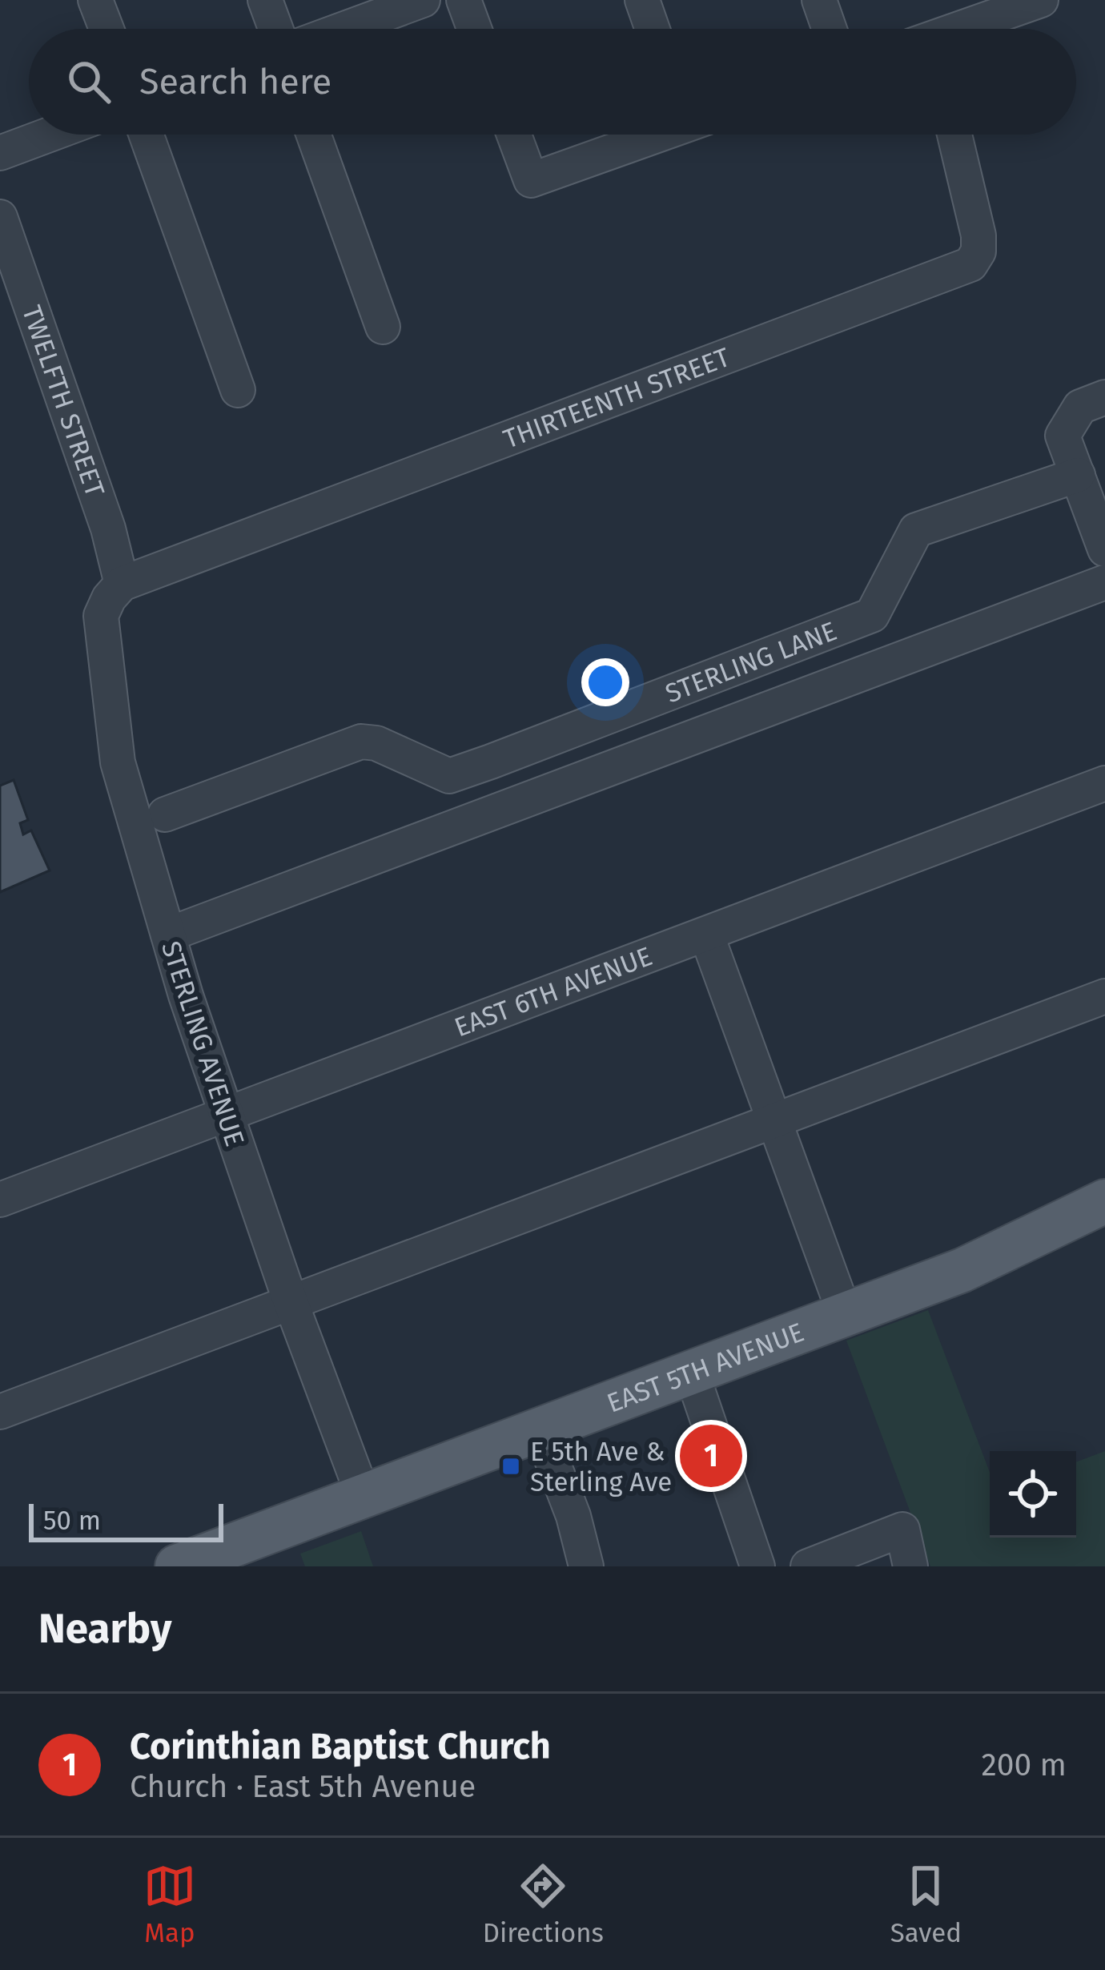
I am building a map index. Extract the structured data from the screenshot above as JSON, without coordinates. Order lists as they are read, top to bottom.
{
  "streets": {
    "main road": ["EAST 5TH AVENUE"],
    "street": [
      "THIRTEENTH STREET",
      "TWELFTH STREET",
      "STERLING LANE",
      "EAST 6TH AVENUE",
      "STERLING AVENUE"
    ]
  },
  "crossings": [
    ["THIRTEENTH STREET", "TWELFTH STREET"],
    ["THIRTEENTH STREET", "STERLING AVENUE"],
    ["TWELFTH STREET", "STERLING AVENUE"],
    ["EAST 6TH AVENUE", "STERLING AVENUE"],
    ["STERLING AVENUE", "EAST 5TH AVENUE"]
  ],
  "places": {
    "transit": ["E 5th Ave & Sterling Ave"]
  },
  "scale_bar": "50 m",
  "page": {
    "search": "Search here",
    "pins": "1",
    "scale": "50 m",
    "heading": "Nearby",
    "list": [
      {
        "mark": "1",
        "name": "Corinthian Baptist Church",
        "note": "Church · East 5th Avenue",
        "value": "200 m"
      }
    ],
    "nav": ["Map", "Directions", "Saved"]
  }
}
